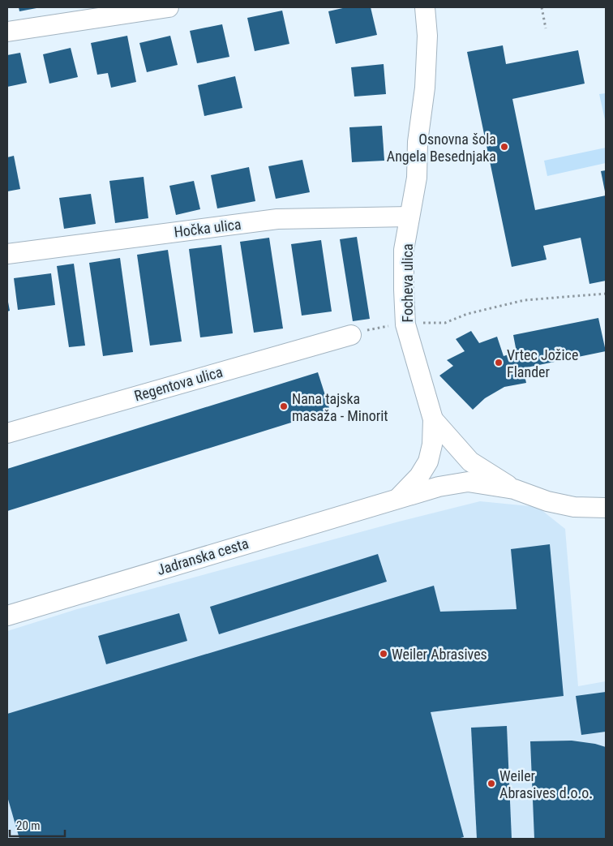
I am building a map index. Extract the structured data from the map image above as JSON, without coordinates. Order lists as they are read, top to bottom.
{
  "streets": {
    "street": [
      "Hočka ulica",
      "Focheva ulica",
      "Regentova ulica",
      "Jadranska cesta"
    ]
  },
  "crossings": [
    ["Hočka ulica", "Focheva ulica"],
    ["Focheva ulica", "Jadranska cesta"]
  ],
  "places": [
    "Osnovna šola Angela Besednjaka",
    "Vrtec Jožice Flander",
    "Nana tajska masaža - Minorit",
    "Weiler Abrasives",
    "Weiler Abrasives d.o.o."
  ],
  "scale_bar": "20 m"
}
